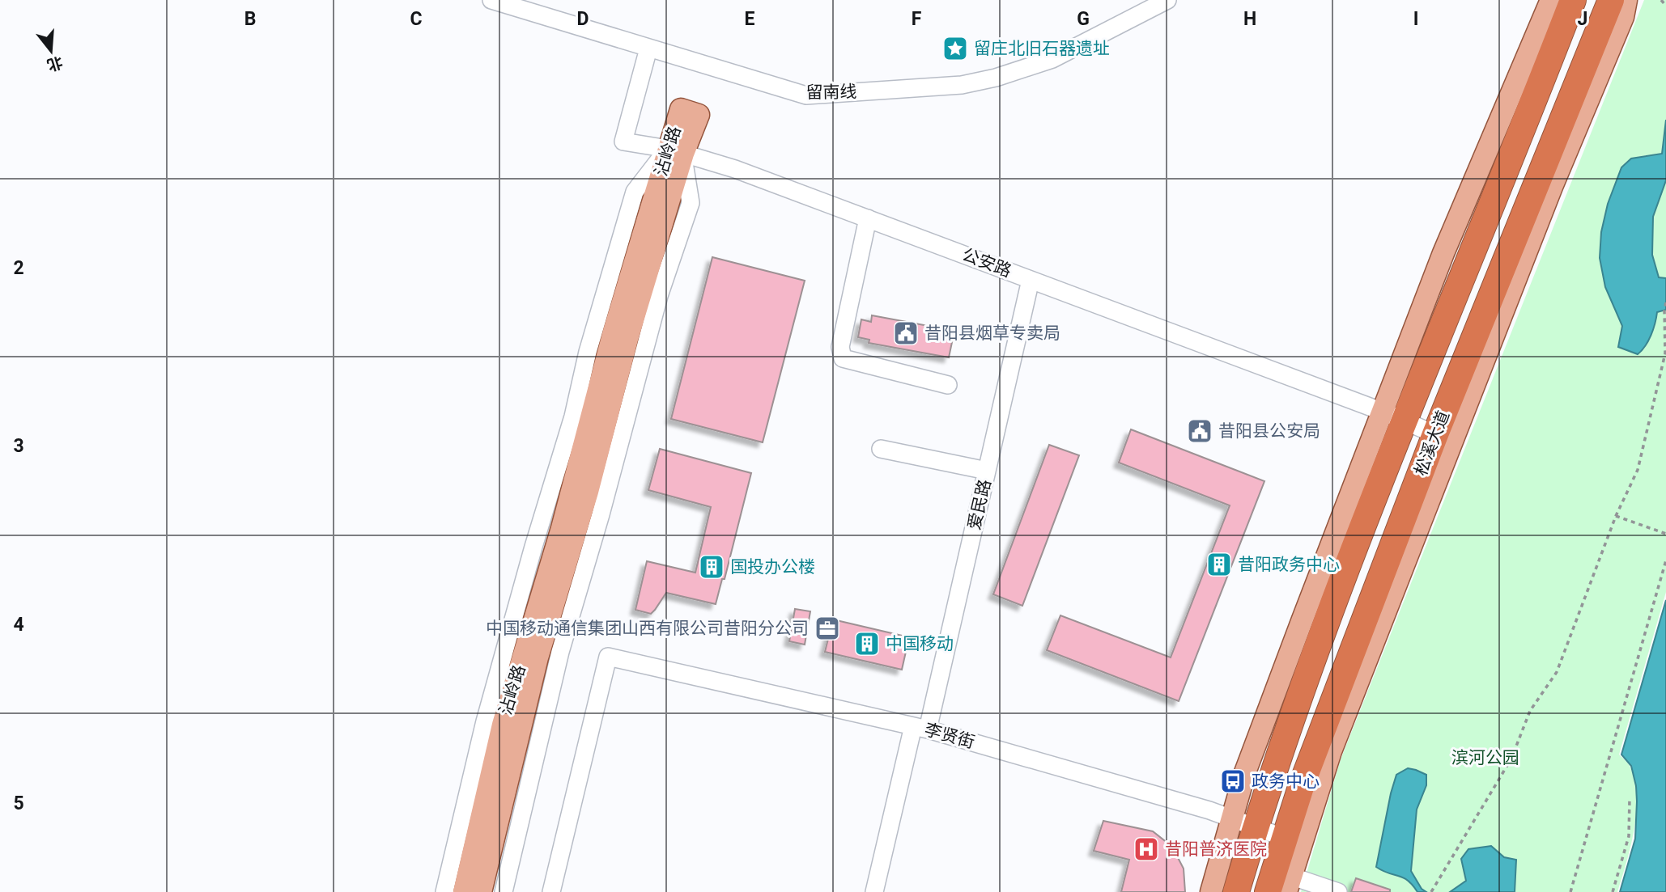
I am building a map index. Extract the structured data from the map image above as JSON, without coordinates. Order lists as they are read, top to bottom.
{
  "streets": {
    "highway": ["松溪大道"],
    "main road": ["沾岭路"],
    "street": [
      "留南线",
      "公安路",
      "爱民路",
      "李贤街"
    ]
  },
  "crossings": [
    ["留南线", "公安路"],
    ["沾岭路", "公安路"],
    ["公安路", "松溪大道"],
    ["公安路", "爱民路"],
    ["松溪大道", "李贤街"],
    ["爱民路", "李贤街"]
  ],
  "parks": ["滨河公园"],
  "places": {
    "place": ["留庄北旧石器遗址"],
    "public building": ["昔阳县烟草专卖局", "昔阳县公安局"],
    "building": ["昔阳政务中心", "国投办公楼", "中国移动"],
    "office": ["中国移动通信集团山西有限公司昔阳分公司"],
    "bus stop": ["政务中心"],
    "hospital": ["昔阳普济医院"]
  },
  "north": "bottom",
  "grid": {
    "columns": [
      "B",
      "C",
      "D",
      "E",
      "F",
      "G",
      "H",
      "I",
      "J"
    ],
    "rows": [
      "2",
      "3",
      "4",
      "5"
    ]
  }
}
